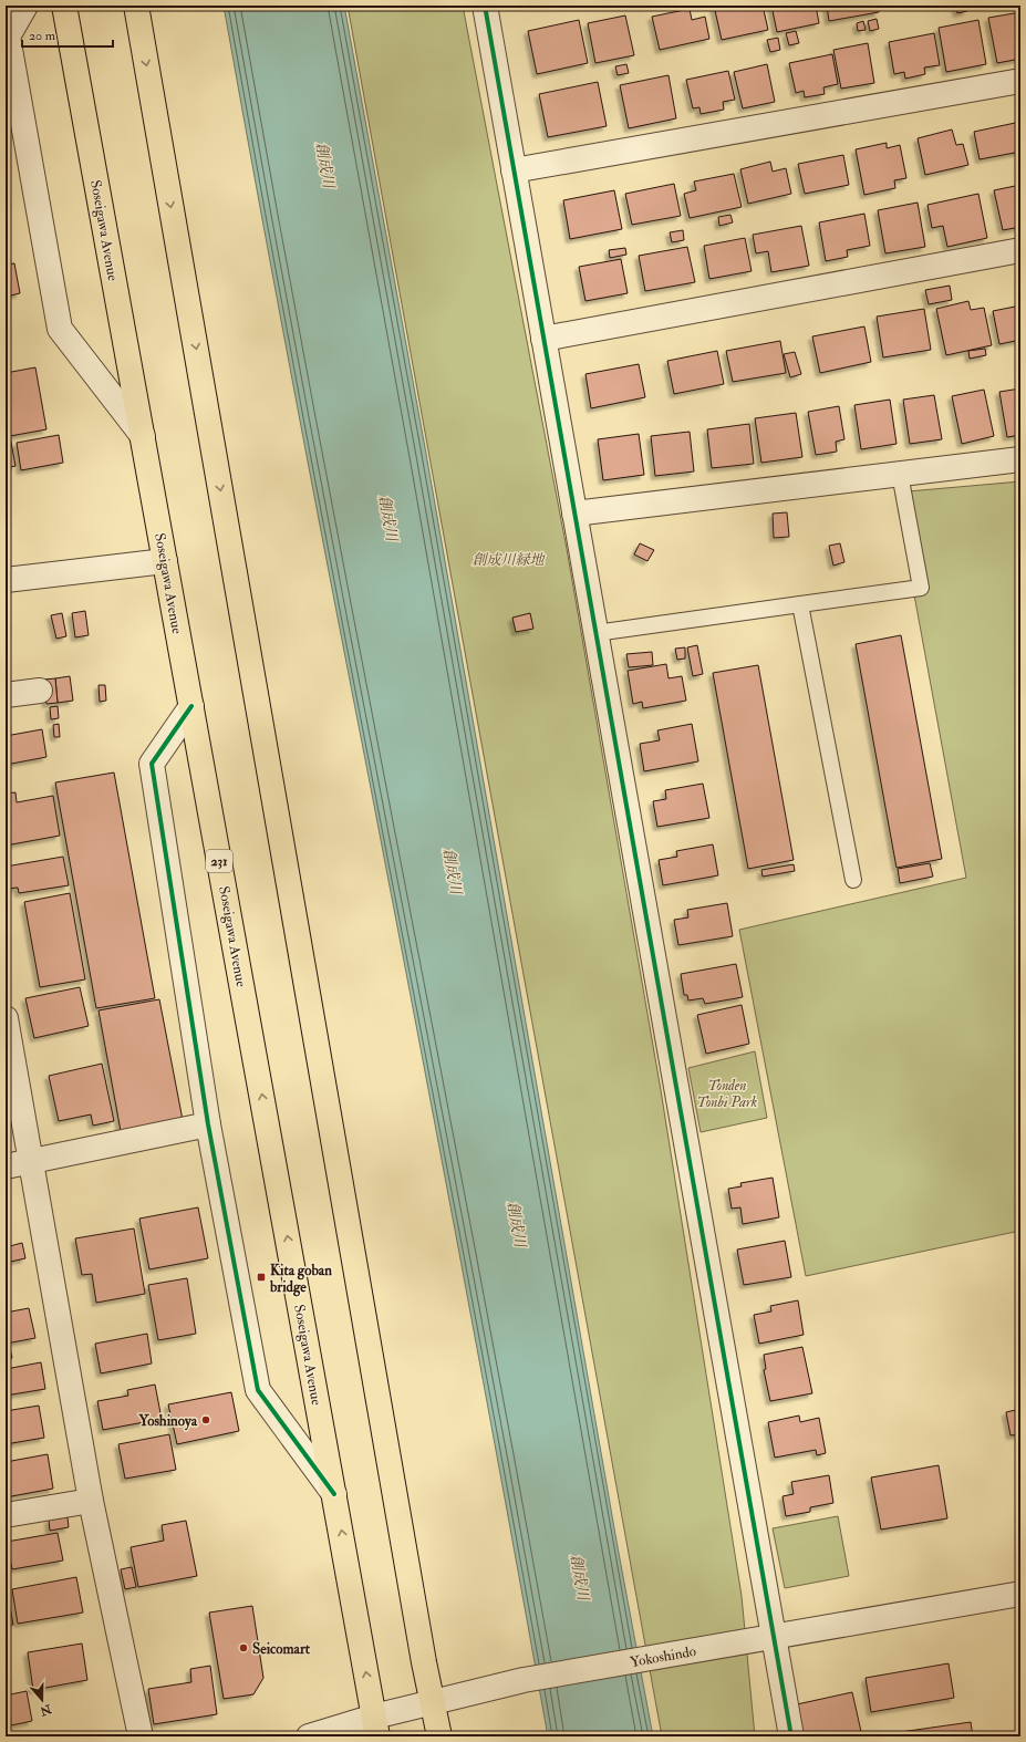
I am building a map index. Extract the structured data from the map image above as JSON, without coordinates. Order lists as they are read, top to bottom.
{
  "streets": {
    "highway": ["Soseigawa Avenue", "231"],
    "street": ["Yokoshindo"]
  },
  "crossings": [
    ["Soseigawa Avenue", "Yokoshindo"]
  ],
  "water": ["創成川"],
  "parks": ["創成川緑地", "Tonden Tonbi Park"],
  "places": {
    "transit": ["Kita goban bridge"],
    "other": ["Yoshinoya", "Seicomart"]
  },
  "scale_bar": "20 m",
  "north": "bottom"
}
